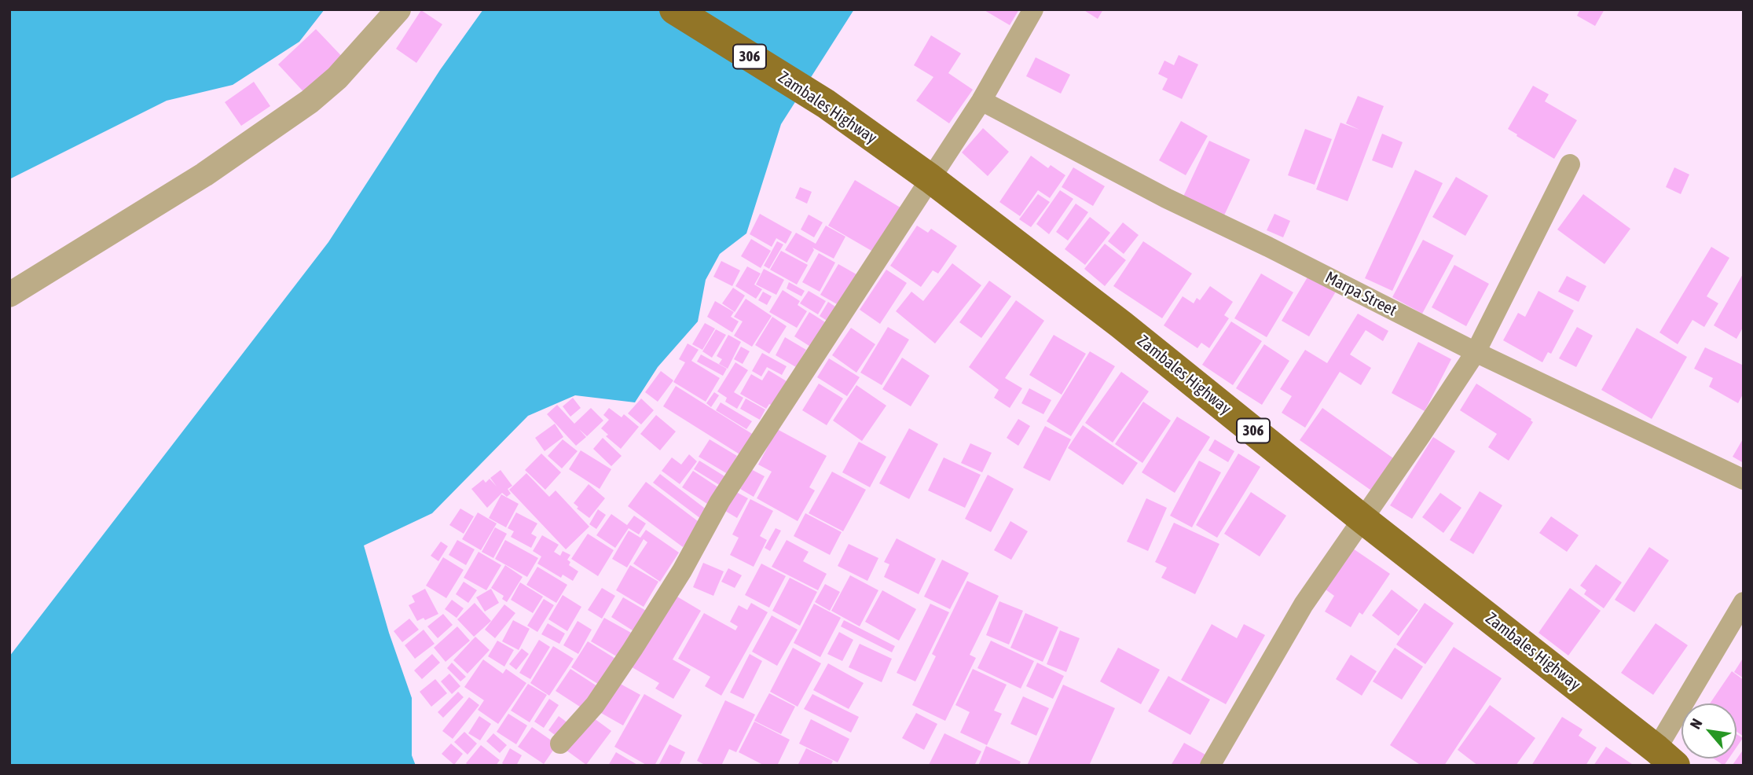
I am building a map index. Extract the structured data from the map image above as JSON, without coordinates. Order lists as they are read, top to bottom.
{
  "streets": {
    "main road": ["306", "Zambales Highway"],
    "street": ["Marpa Street"]
  },
  "north": "top left"
}
